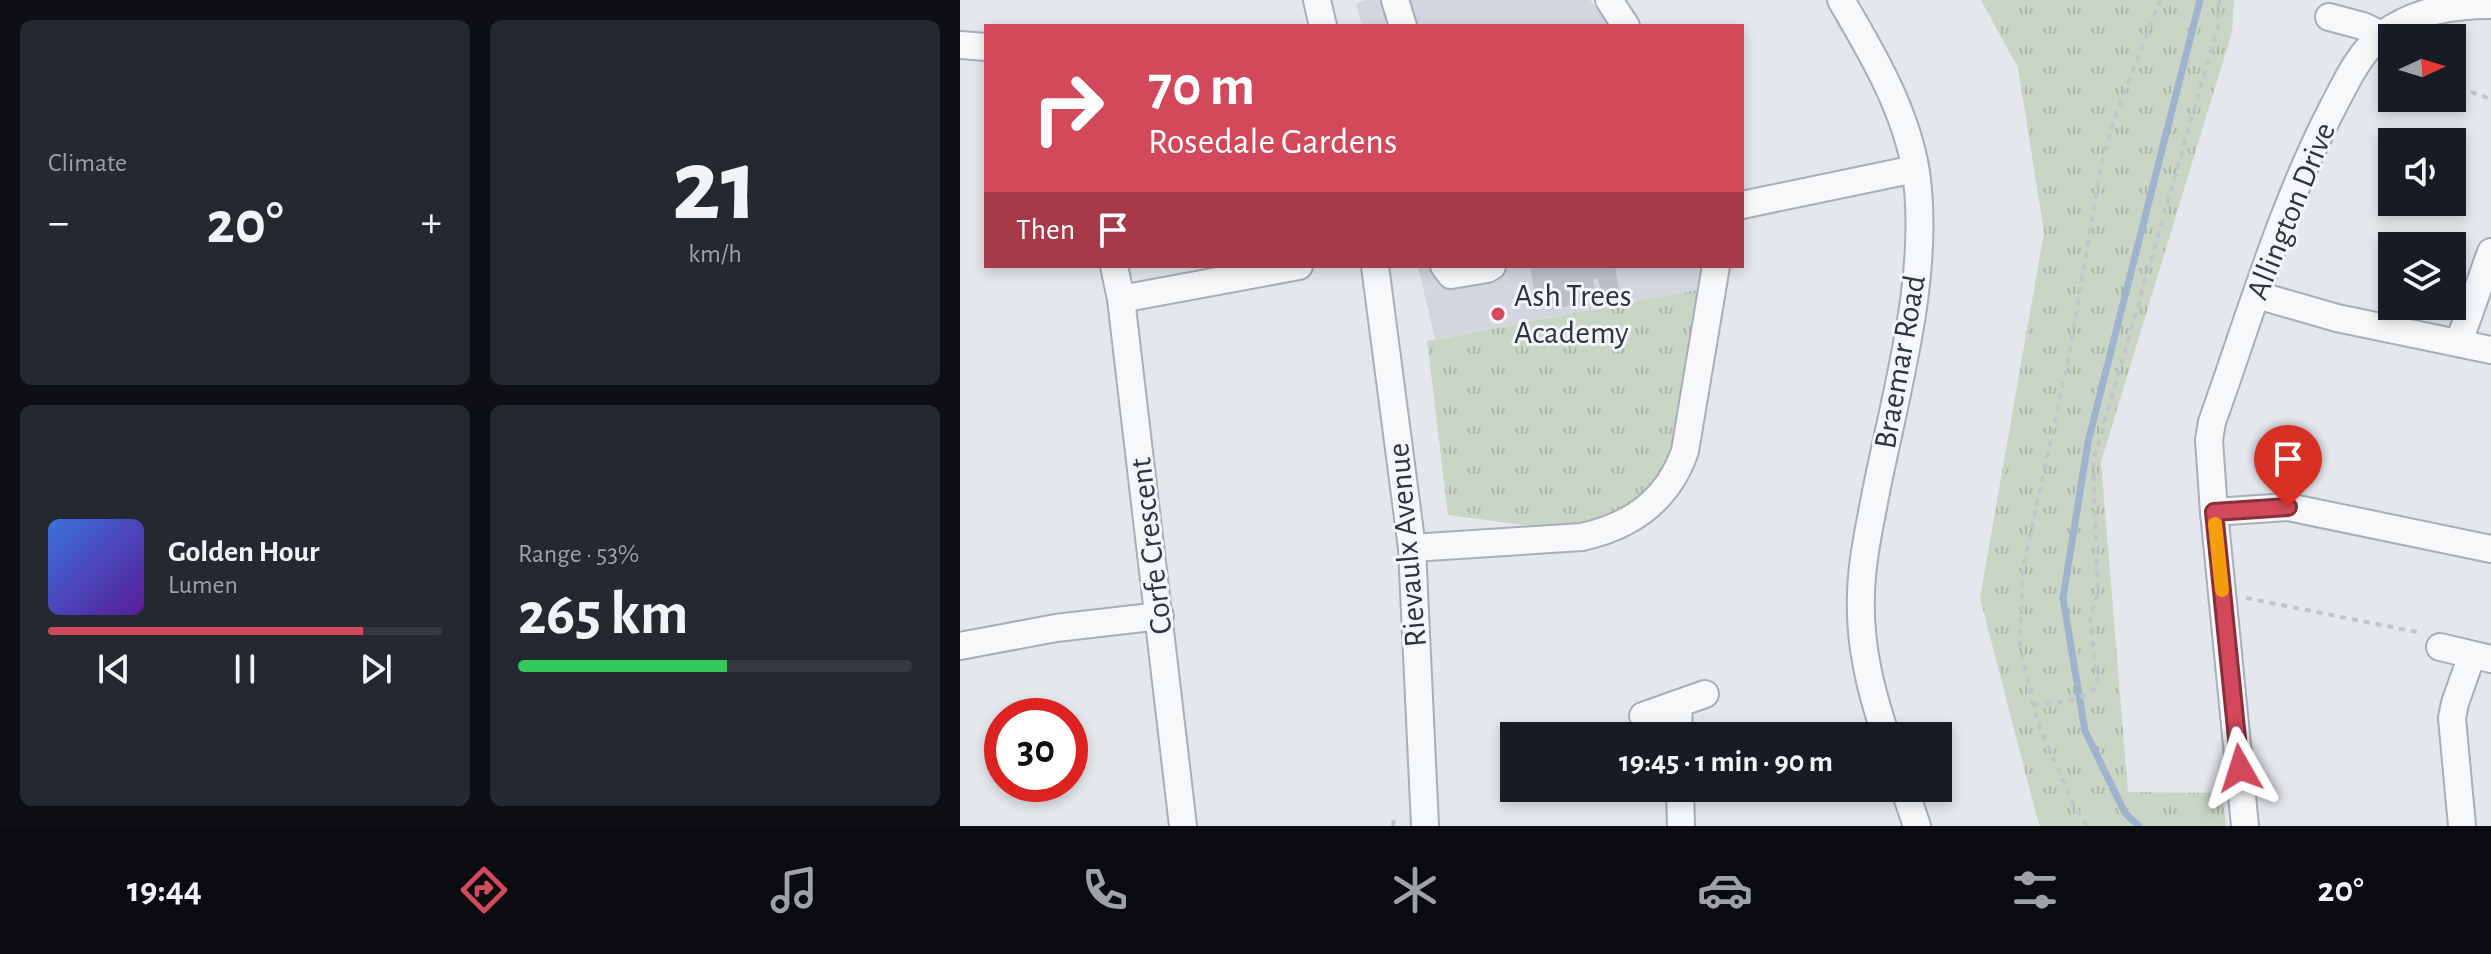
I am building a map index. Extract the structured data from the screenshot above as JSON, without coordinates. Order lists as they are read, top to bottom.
{
  "streets": {
    "street": [
      "Allington Drive",
      "Braemar Road",
      "Rievaulx Avenue",
      "Corfe Crescent"
    ]
  },
  "places": ["Ash Trees Academy"],
  "north": "right",
  "page": {
    "tile": [
      "Climate",
      ["21", "km/h"],
      ["Range · 53%", "265 km"]
    ],
    "turn": ["70 m", "Rosedale Gardens"],
    "heat": ["−", "20°", "+"],
    "then": "Then",
    "song": ["Golden Hour", "Lumen"],
    "limit": "30",
    "trip": "19:45 · 1 min · 90 m",
    "tabs": ["19:44", "20°"]
  }
}
